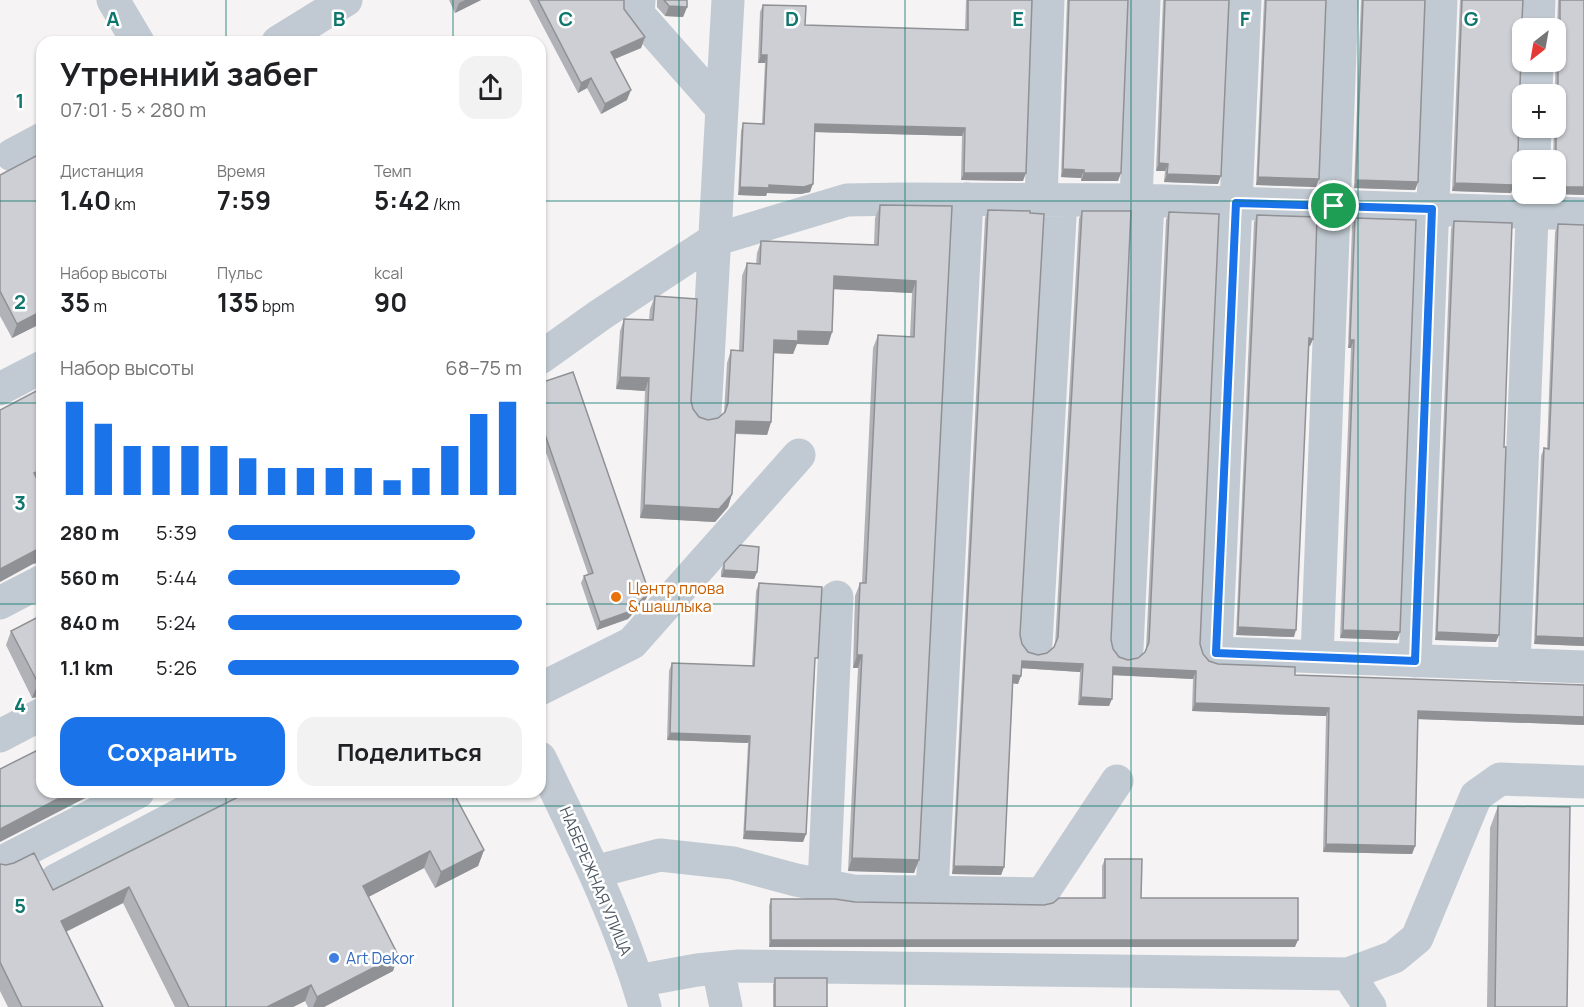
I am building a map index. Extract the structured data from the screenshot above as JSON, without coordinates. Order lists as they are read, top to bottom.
{
  "streets": {
    "street": ["НАБЕРЕЖНАЯ УЛИЦА"]
  },
  "places": ["Центр плова & шашлыка", "Art Dekor"],
  "north": "bottom left",
  "page": {
    "map_buttons": ["+", "−"],
    "heading": ["Утренний забег", "07:01 · 5 × 280 m"],
    "stats": [
      ["Дистанция", "1.40 km"],
      ["Время", "7:59"],
      ["Темп", "5:42 /km"],
      ["Набор высоты", "35 m"],
      ["Пульс", "135 bpm"],
      ["kcal", "90"]
    ],
    "chart": ["Набор высоты", "68–75 m"],
    "list": [
      {
        "name": "280 m",
        "note": "5:39"
      },
      {
        "name": "560 m",
        "note": "5:44"
      },
      {
        "name": "840 m",
        "note": "5:24"
      },
      {
        "name": "1.1 km",
        "note": "5:26"
      }
    ],
    "buttons": ["Сохранить", "Поделиться"]
  },
  "grid": {
    "columns": [
      "A",
      "B",
      "C",
      "D",
      "E",
      "F",
      "G"
    ],
    "rows": [
      "1",
      "2",
      "3",
      "4",
      "5"
    ]
  }
}
